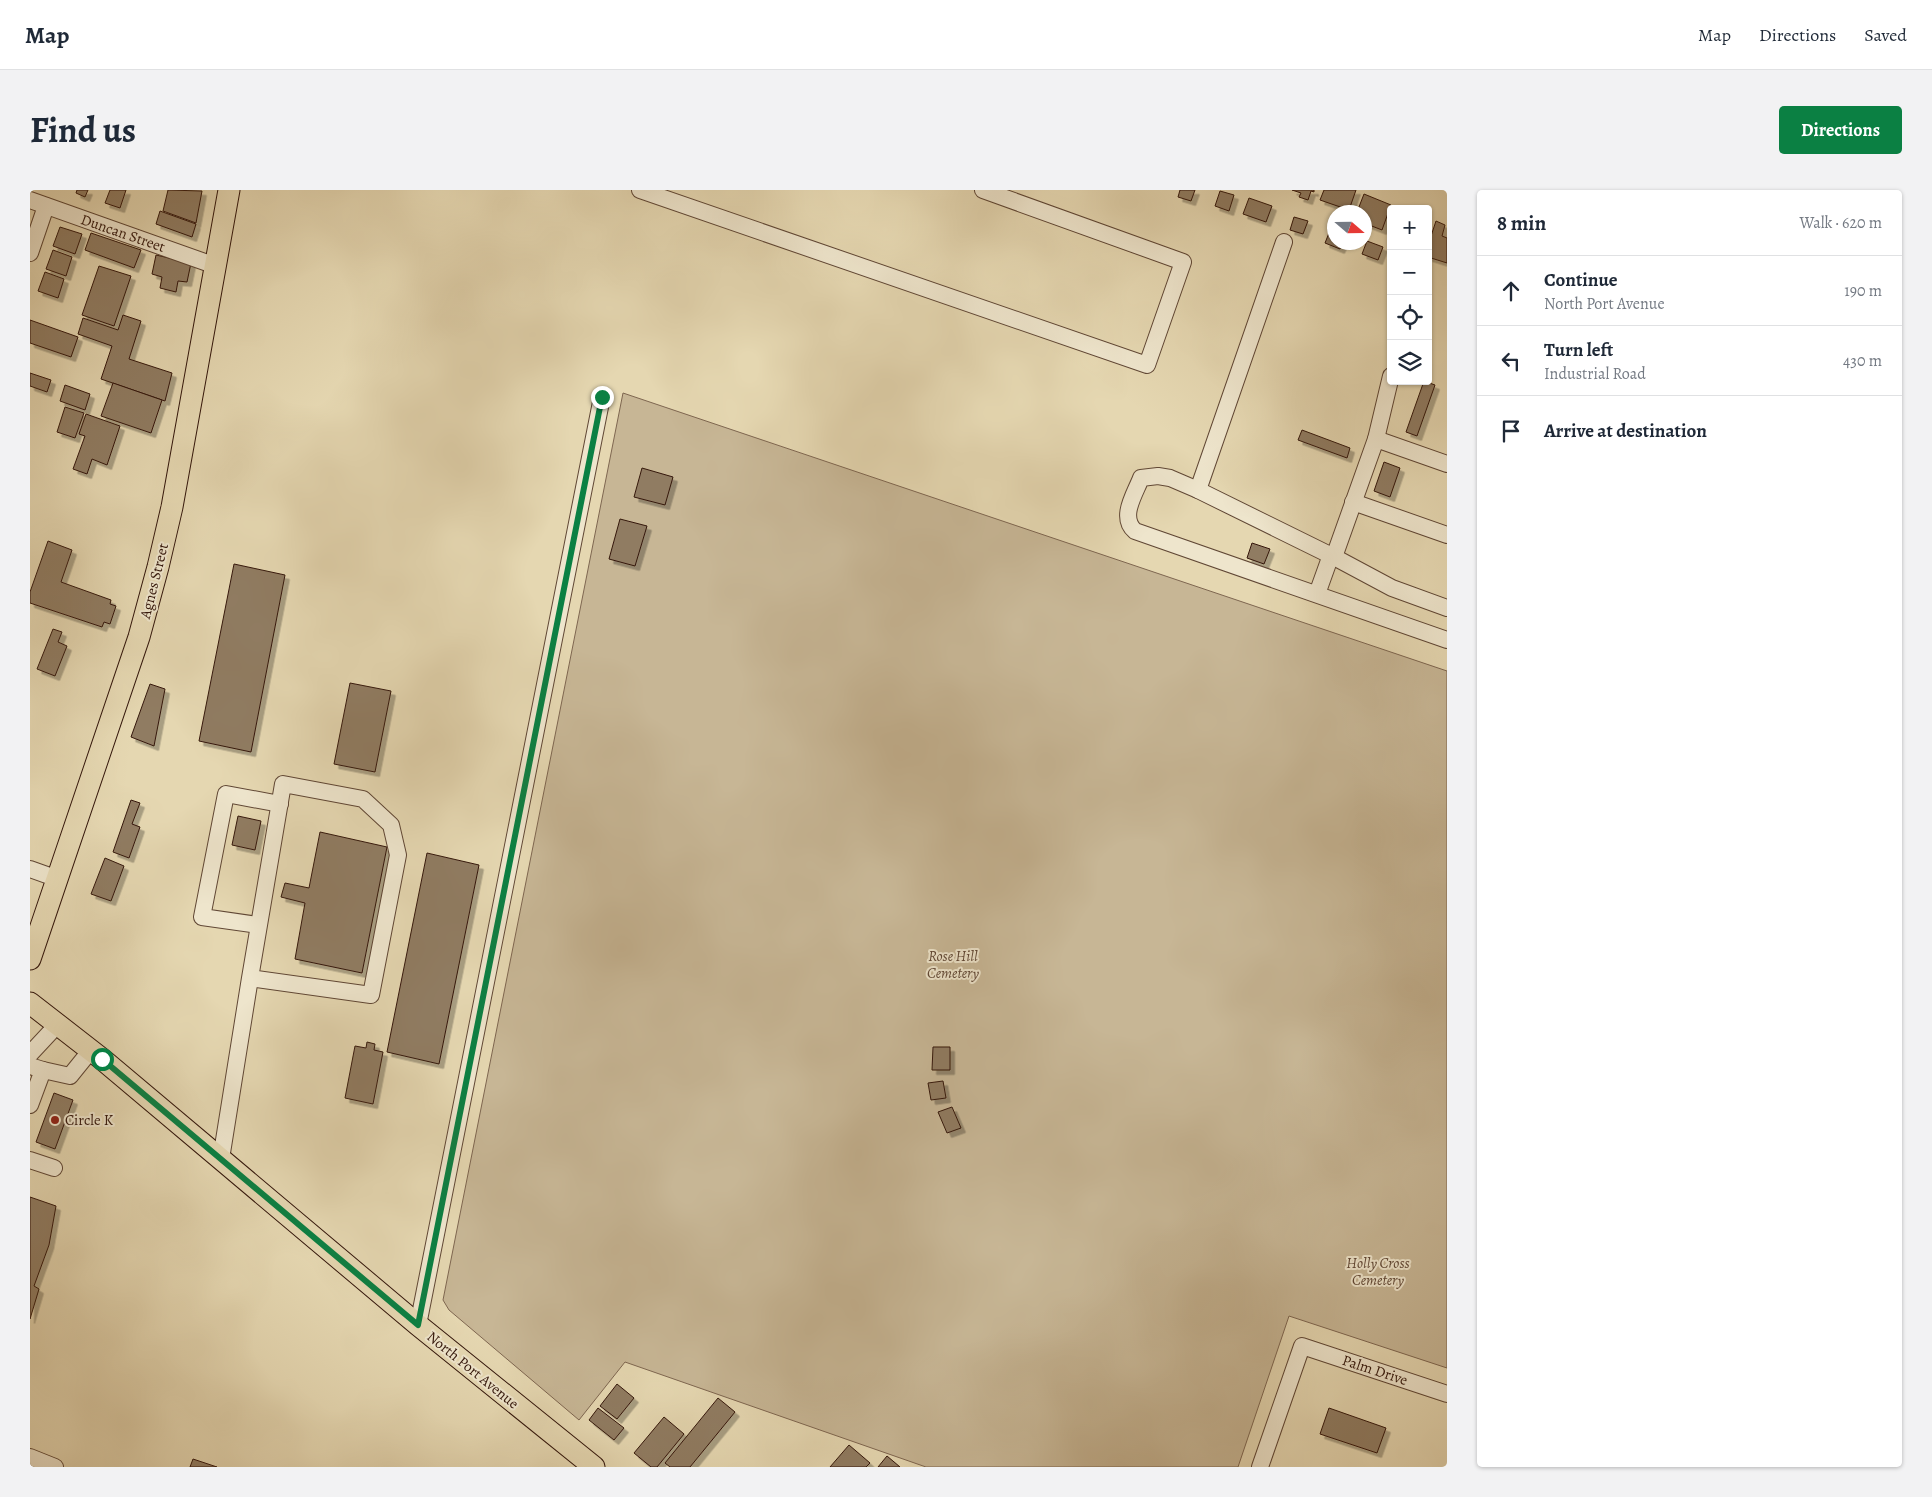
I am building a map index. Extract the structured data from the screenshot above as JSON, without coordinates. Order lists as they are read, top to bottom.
{
  "streets": {
    "main road": ["Agnes Street", "North Port Avenue"],
    "street": ["Duncan Street", "Palm Drive"]
  },
  "crossings": [
    ["Duncan Street", "Agnes Street"]
  ],
  "parks": ["Rose Hill Cemetery", "Holly Cross Cemetery"],
  "places": ["Circle K"],
  "north": "right",
  "page": {
    "header": "Map",
    "nav": ["Map", "Directions", "Saved"],
    "title": "Find us",
    "buttons": "Directions",
    "heading": ["8 min", "Walk · 620 m"],
    "map_buttons": ["+", "−"],
    "list": [
      ["Continue", "North Port Avenue", "190 m"],
      ["Turn left", "Industrial Road", "430 m"],
      "Arrive at destination"
    ]
  }
}
